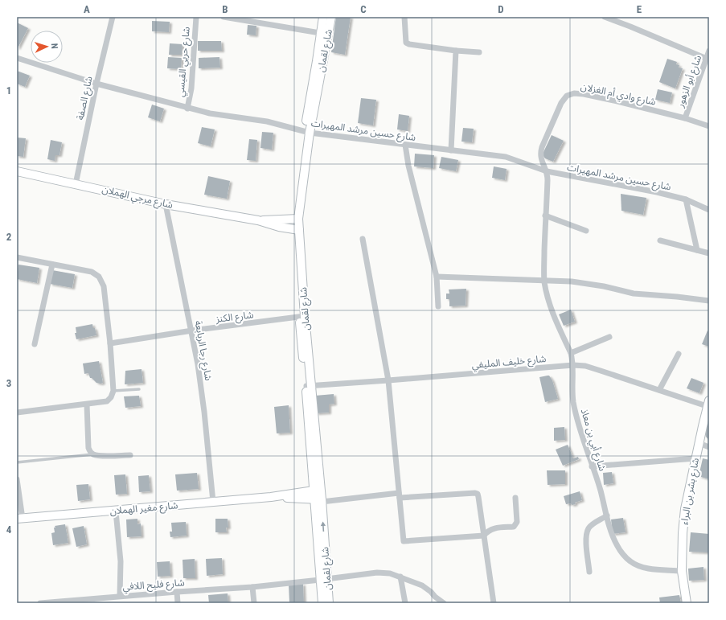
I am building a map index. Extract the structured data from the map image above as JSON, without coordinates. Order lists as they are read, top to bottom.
{
  "streets": {
    "street": [
      "شارع لقمان",
      "شارع حربي القيسي",
      "شارع أبو الزهور",
      "شارع وادي أم الغزلان",
      "شارع الصفة",
      "شارع حسين مرشد المهيرات",
      "شارع مرجي الهملان",
      "شارع الكنز",
      "شارع رجا الربابعة",
      "شارع خليف المليفي",
      "شارع أبي بن معاذ",
      "شارع بشر بن البراء",
      "شارع مغير الهملان",
      "شارع فليح اللافي"
    ]
  },
  "crossings": [
    ["شارع لقمان", "شارع حسين مرشد المهيرات"],
    ["شارع لقمان", "شارع مرجي الهملان"],
    ["شارع لقمان", "شارع الكنز"],
    ["شارع لقمان", "شارع خليف المليفي"],
    ["شارع لقمان", "شارع مغير الهملان"],
    ["شارع لقمان", "شارع فليح اللافي"],
    ["شارع حربي القيسي", "شارع حسين مرشد المهيرات"],
    ["شارع أبو الزهور", "شارع وادي أم الغزلان"],
    ["شارع وادي أم الغزلان", "شارع حسين مرشد المهيرات"],
    ["شارع وادي أم الغزلان", "شارع أبي بن معاذ"],
    ["شارع الصفة", "شارع حسين مرشد المهيرات"],
    ["شارع الصفة", "شارع مرجي الهملان"],
    ["شارع حسين مرشد المهيرات", "شارع أبي بن معاذ"],
    ["شارع مرجي الهملان", "شارع رجا الربابعة"],
    ["شارع الكنز", "شارع رجا الربابعة"],
    ["شارع رجا الربابعة", "شارع مغير الهملان"],
    ["شارع خليف المليفي", "شارع أبي بن معاذ"],
    ["شارع خليف المليفي", "شارع بشر بن البراء"],
    ["شارع أبي بن معاذ", "شارع بشر بن البراء"]
  ],
  "north": "right",
  "grid": {
    "columns": [
      "A",
      "B",
      "C",
      "D",
      "E"
    ],
    "rows": [
      "1",
      "2",
      "3",
      "4"
    ]
  }
}
